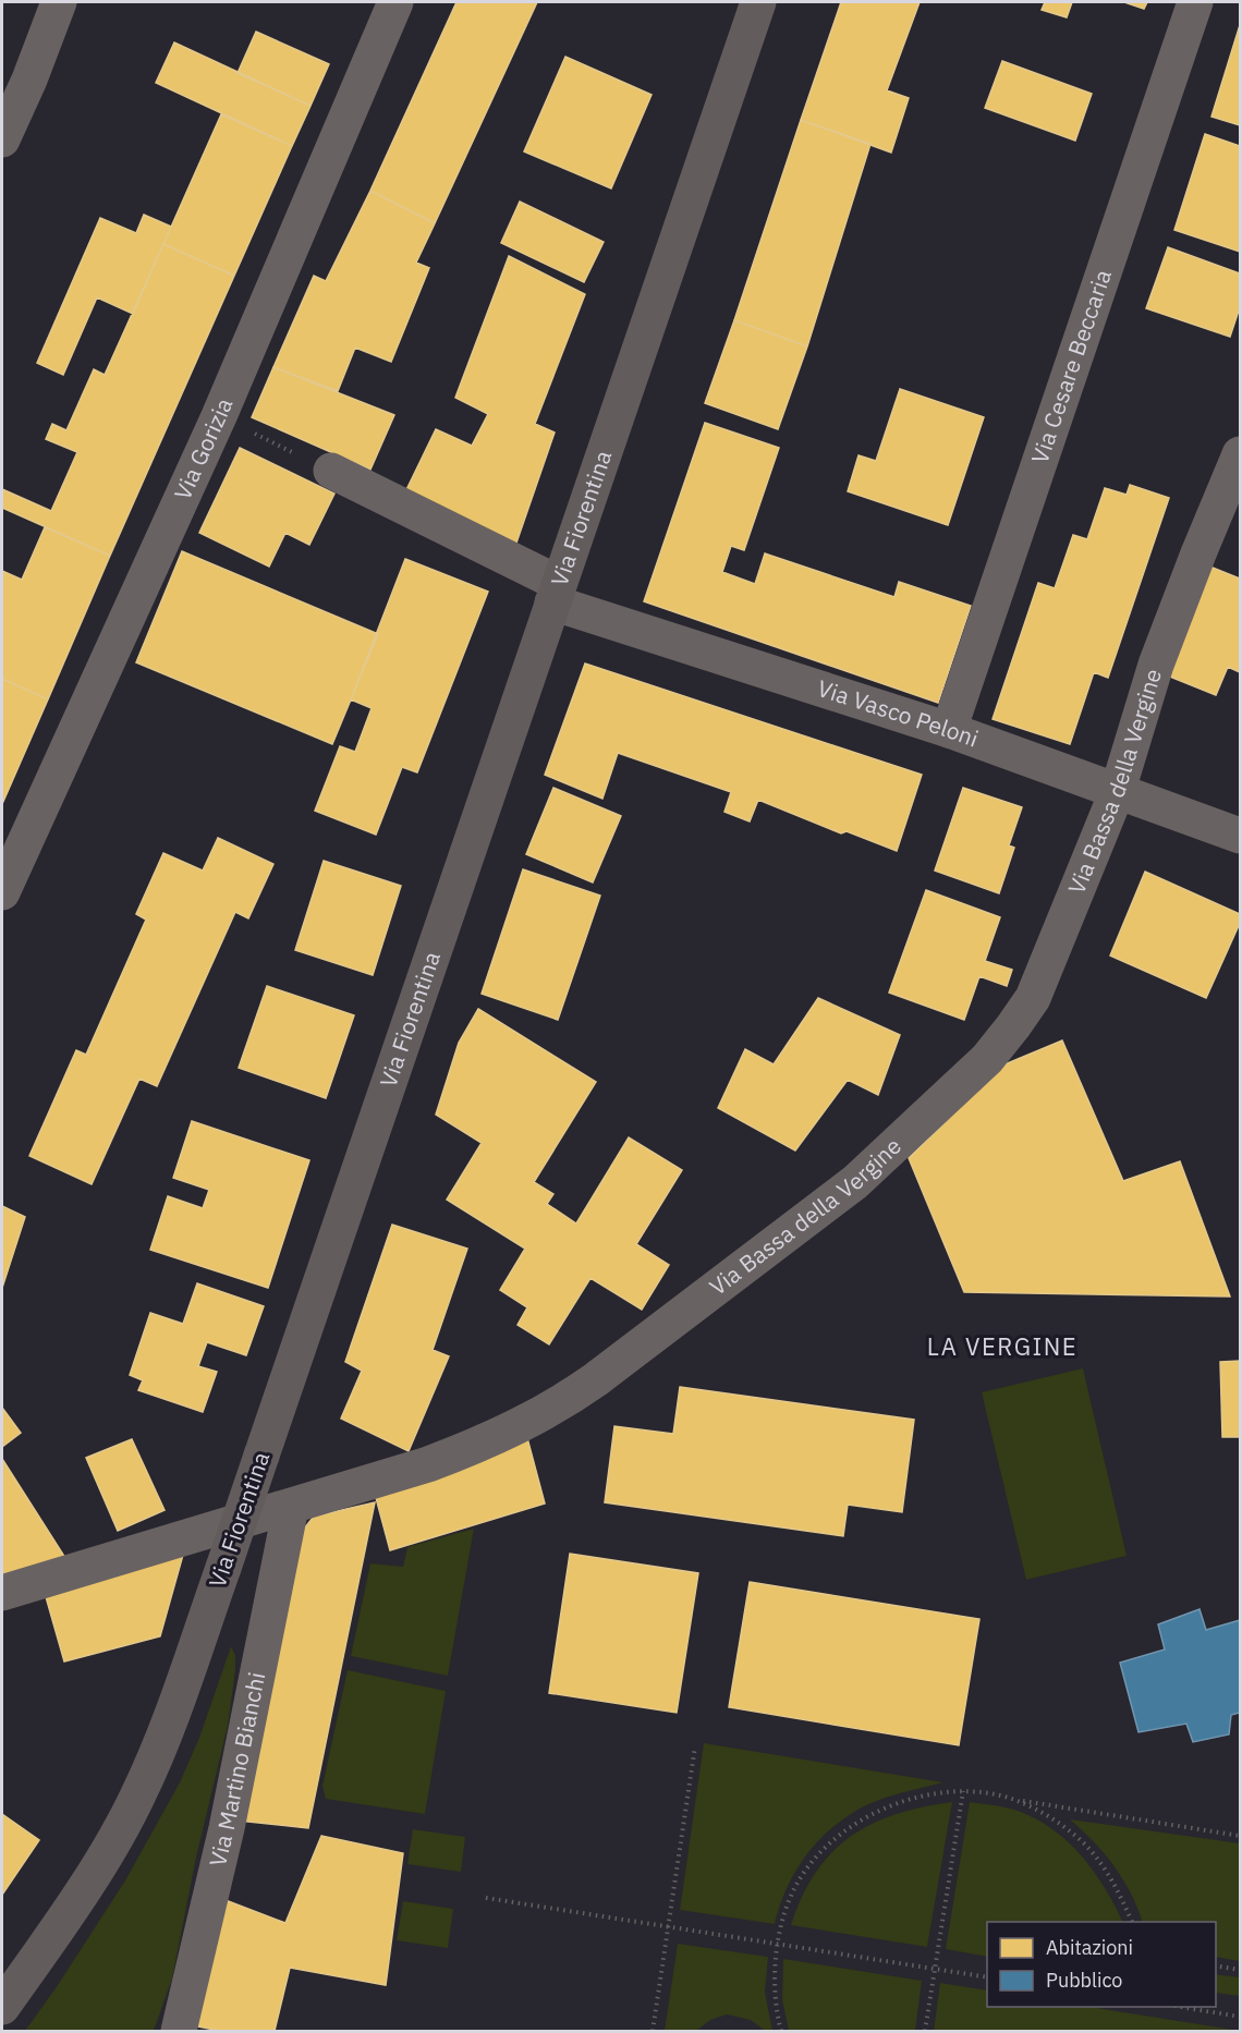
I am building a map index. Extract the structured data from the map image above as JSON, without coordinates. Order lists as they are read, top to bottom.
{
  "streets": {
    "main road": ["Via Fiorentina"],
    "street": [
      "Via Cesare Beccaria",
      "Via Gorizia",
      "Via Vasco Peloni",
      "Via Bassa della Vergine",
      "Via Martino Bianchi"
    ]
  },
  "crossings": [
    ["Via Cesare Beccaria", "Via Vasco Peloni"],
    ["Via Fiorentina", "Via Vasco Peloni"],
    ["Via Vasco Peloni", "Via Bassa della Vergine"],
    ["Via Bassa della Vergine", "Via Martino Bianchi"]
  ],
  "districts": ["LA VERGINE"],
  "legend": ["Abitazioni", "Pubblico"]
}
